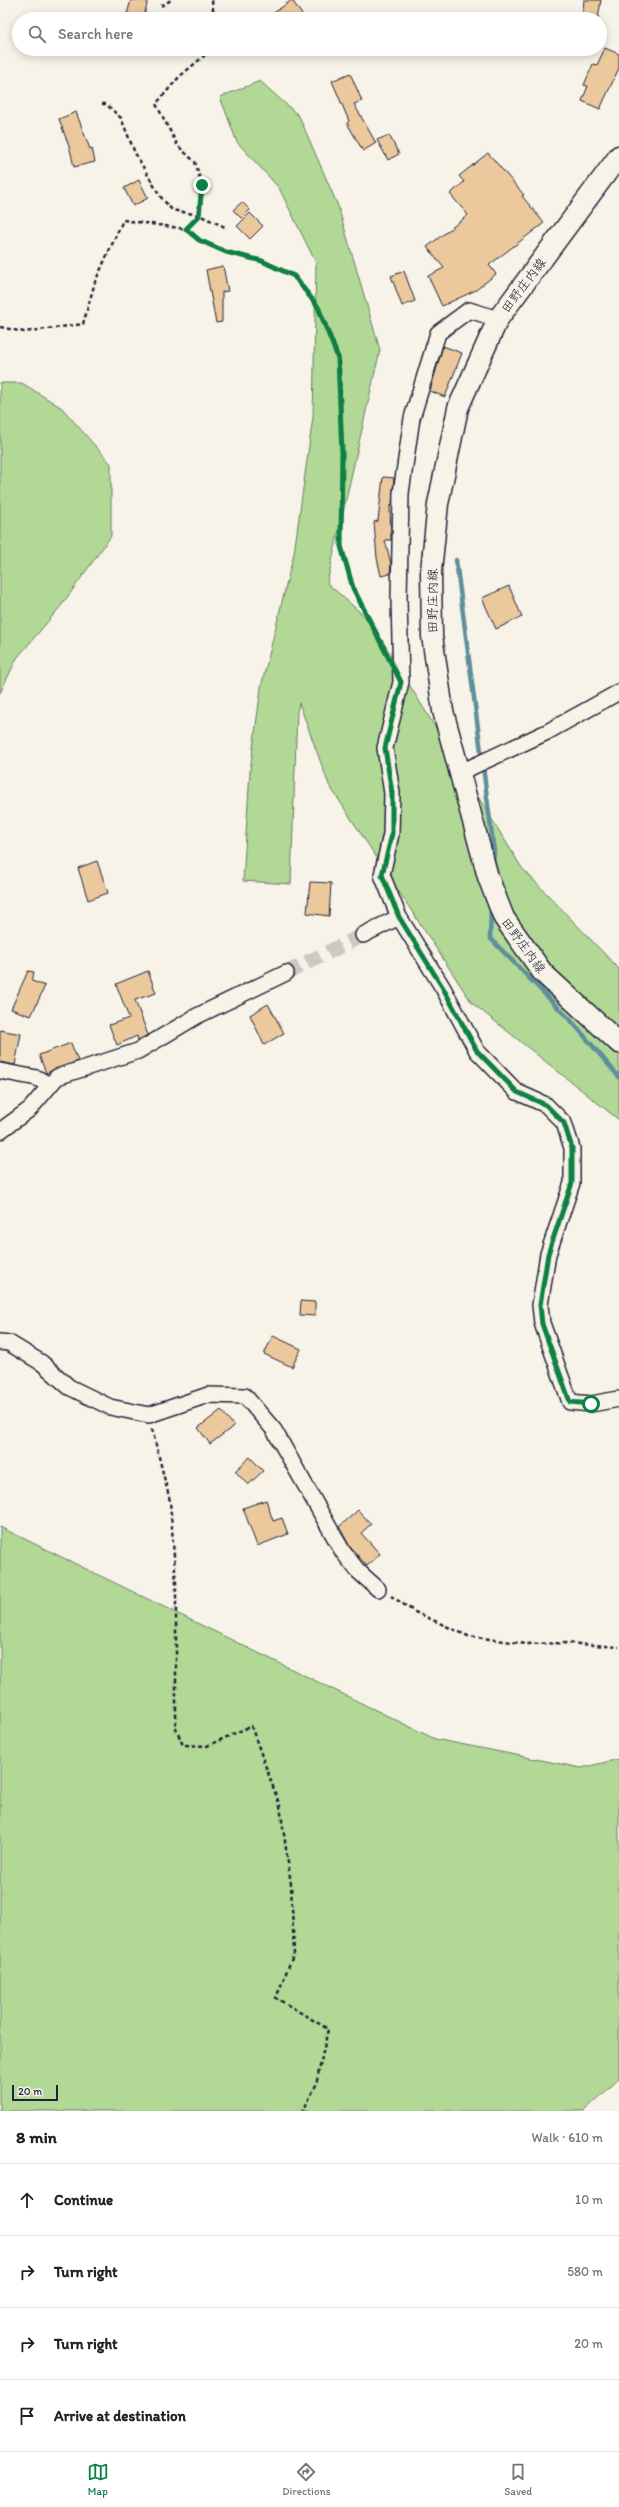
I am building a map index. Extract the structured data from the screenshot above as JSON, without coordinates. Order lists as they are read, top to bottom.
{
  "streets": {
    "main road": ["田野庄内線"]
  },
  "scale_bar": "20 m",
  "page": {
    "search": "Search here",
    "scale": "20 m",
    "heading": ["8 min", "Walk · 610 m"],
    "list": [
      ["Continue", "10 m"],
      ["Turn right", "580 m"],
      ["Turn right", "20 m"],
      "Arrive at destination"
    ],
    "nav": ["Map", "Directions", "Saved"]
  }
}
